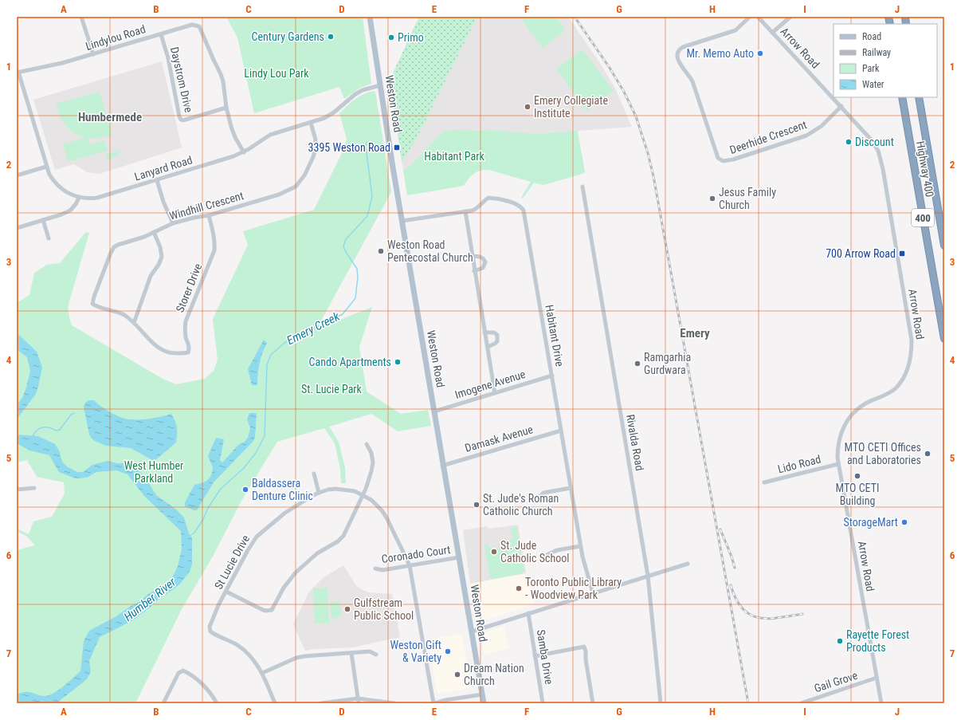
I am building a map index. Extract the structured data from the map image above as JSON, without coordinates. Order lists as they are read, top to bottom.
{
  "streets": {
    "highway": ["Highway 400", "400"],
    "main road": ["Weston Road"],
    "street": [
      "Lindylou Road",
      "Arrow Road",
      "Daystrom Drive",
      "Deerhide Crescent",
      "Lanyard Road",
      "Windhill Crescent",
      "Storer Drive",
      "Habitant Drive",
      "Imogene Avenue",
      "Damask Avenue",
      "Rivalda Road",
      "Lido Road",
      "Coronado Court",
      "St Lucie Drive",
      "Samba Drive",
      "Gail Grove"
    ]
  },
  "crossings": [
    ["Lindylou Road", "Daystrom Drive"],
    ["Lindylou Road", "Lanyard Road"],
    ["Arrow Road", "Deerhide Crescent"],
    ["Arrow Road", "Lido Road"],
    ["Arrow Road", "Gail Grove"],
    ["Weston Road", "Lanyard Road"],
    ["Weston Road", "Habitant Drive"],
    ["Weston Road", "Imogene Avenue"],
    ["Weston Road", "Damask Avenue"],
    ["Weston Road", "Coronado Court"],
    ["Lanyard Road", "Windhill Crescent"],
    ["Windhill Crescent", "Storer Drive"],
    ["Habitant Drive", "Imogene Avenue"],
    ["Habitant Drive", "Damask Avenue"],
    ["Coronado Court", "St Lucie Drive"]
  ],
  "districts": ["Humbermede", "Emery"],
  "water": ["Emery Creek", "Humber River"],
  "parks": [
    "Lindy Lou Park",
    "Habitant Park",
    "St. Lucie Park",
    "West Humber Parkland"
  ],
  "places": {
    "other": [
      "Century Gardens",
      "Primo",
      "Mr. Memo Auto",
      "Emery Collegiate Institute",
      "Discount",
      "Jesus Family Church",
      "Weston Road Pentecostal Church",
      "Cando Apartments",
      "Ramgarhia Gurdwara",
      "MTO CETI Offices and Laboratories",
      "MTO CETI Building",
      "Baldassera Denture Clinic",
      "St. Jude's Roman Catholic Church",
      "StorageMart",
      "St. Jude Catholic School",
      "Toronto Public Library - Woodview Park",
      "Gulfstream Public School",
      "Rayette Forest Products",
      "Weston Gift & Variety",
      "Dream Nation Church"
    ],
    "transit": ["3395 Weston Road", "700 Arrow Road"]
  },
  "legend": [
    "Road",
    "Railway",
    "Park",
    "Water"
  ],
  "grid": {
    "columns": [
      "A",
      "B",
      "C",
      "D",
      "E",
      "F",
      "G",
      "H",
      "I",
      "J"
    ],
    "rows": [
      "1",
      "2",
      "3",
      "4",
      "5",
      "6",
      "7"
    ]
  }
}
